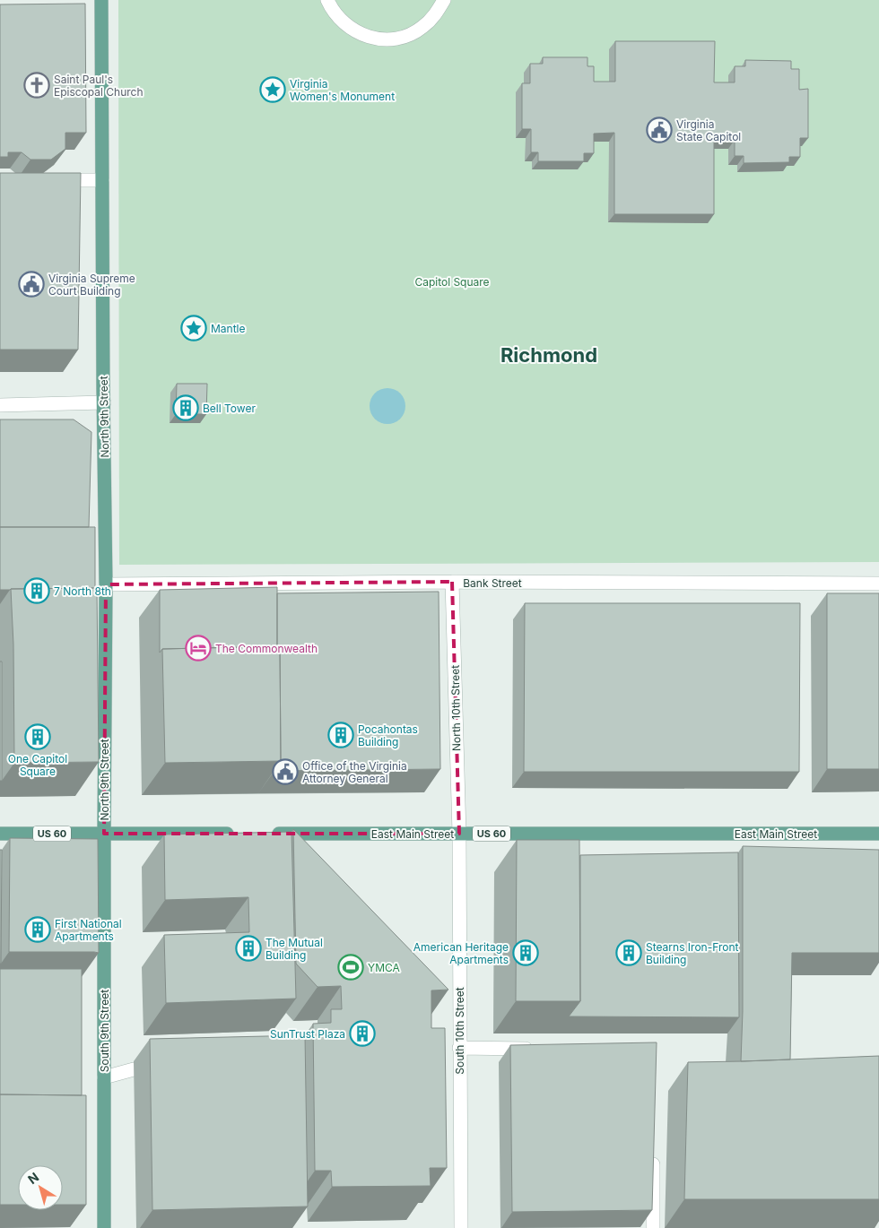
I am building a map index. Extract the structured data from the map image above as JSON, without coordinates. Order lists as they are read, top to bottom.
{
  "streets": {
    "main road": [
      "North 9th Street",
      "US 60",
      "East Main Street",
      "South 9th Street"
    ],
    "street": ["Bank Street", "North 10th Street", "South 10th Street"]
  },
  "crossings": [
    ["North 9th Street", "Bank Street"],
    ["North 9th Street", "US 60"],
    ["North 9th Street", "South 9th Street"],
    ["Bank Street", "North 10th Street"],
    ["North 10th Street", "East Main Street"],
    ["North 10th Street", "South 10th Street"],
    ["US 60", "South 9th Street"],
    ["East Main Street", "South 10th Street"]
  ],
  "districts": ["Richmond"],
  "parks": ["Capitol Square"],
  "places": {
    "church": ["Saint Paul's Episcopal Church"],
    "place": ["Virginia Women's Monument", "Mantle"],
    "public building": ["Virginia State Capitol", "Virginia Supreme Court Building", "Office of the Virginia Attorney General"],
    "building": [
      "Bell Tower",
      "7 North 8th",
      "Pocahontas Building",
      "One Capitol Square",
      "First National Apartments",
      "The Mutual Building",
      "American Heritage Apartments",
      "Stearns Iron-Front Building",
      "SunTrust Plaza"
    ],
    "hotel": ["The Commonwealth"],
    "sports": ["YMCA"]
  },
  "north": "top left"
}
